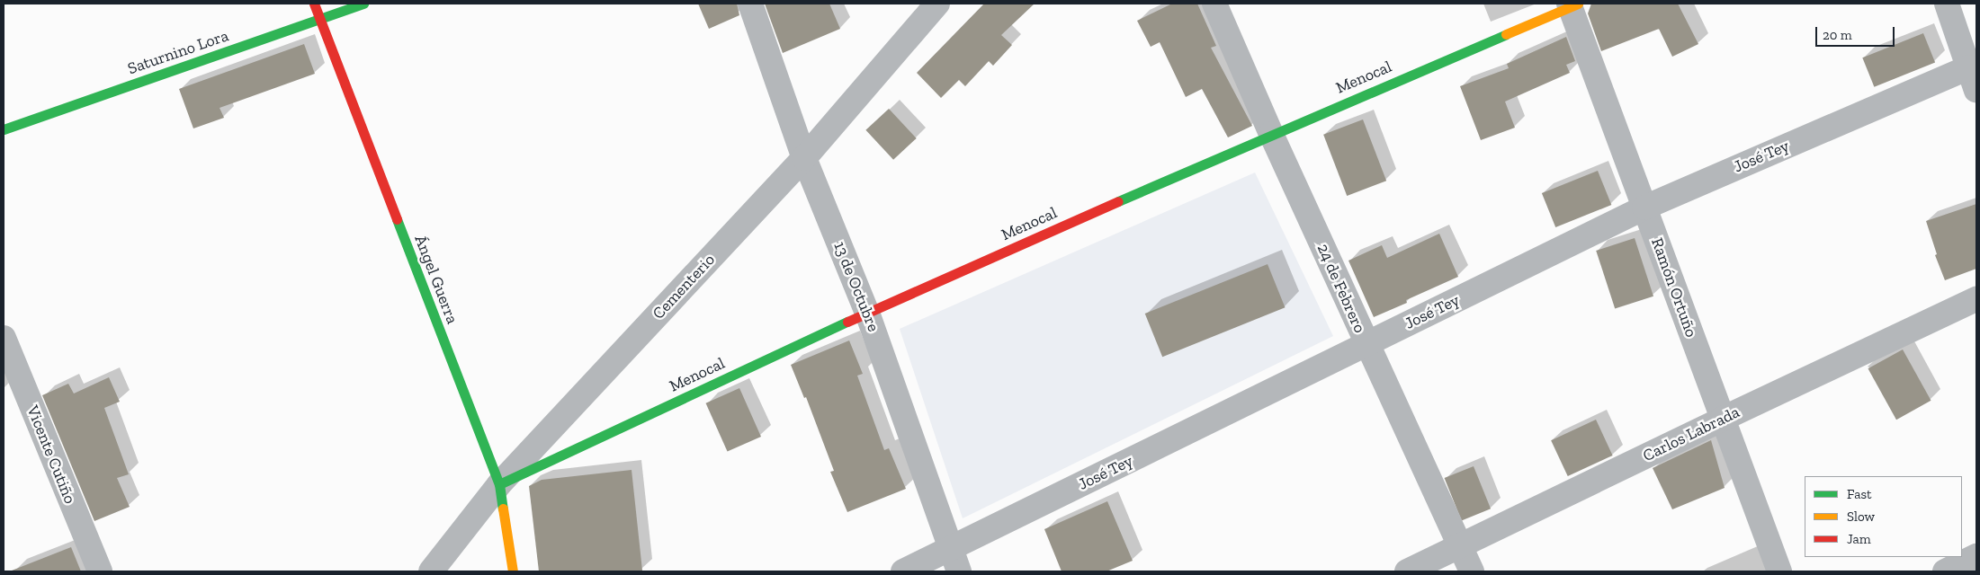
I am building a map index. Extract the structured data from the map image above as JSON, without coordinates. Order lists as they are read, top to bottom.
{
  "streets": {
    "street": [
      "Saturnino Lora",
      "Menocal",
      "José Tey",
      "Ángel Guerra",
      "Cementerio",
      "13 de Octubre",
      "Ramón Ortuño",
      "24 de Febrero",
      "Carlos Labrada",
      "Vicente Cutiño"
    ]
  },
  "crossings": [
    ["Saturnino Lora", "Ángel Guerra"],
    ["Menocal", "Ángel Guerra"],
    ["Menocal", "Cementerio"],
    ["Menocal", "13 de Octubre"],
    ["Menocal", "Ramón Ortuño"],
    ["Menocal", "24 de Febrero"],
    ["José Tey", "13 de Octubre"],
    ["José Tey", "Ramón Ortuño"],
    ["José Tey", "24 de Febrero"],
    ["Ángel Guerra", "Cementerio"],
    ["Cementerio", "13 de Octubre"],
    ["Ramón Ortuño", "Carlos Labrada"],
    ["24 de Febrero", "Carlos Labrada"]
  ],
  "legend": ["Fast", "Slow", "Jam"],
  "scale_bar": "20 m"
}
